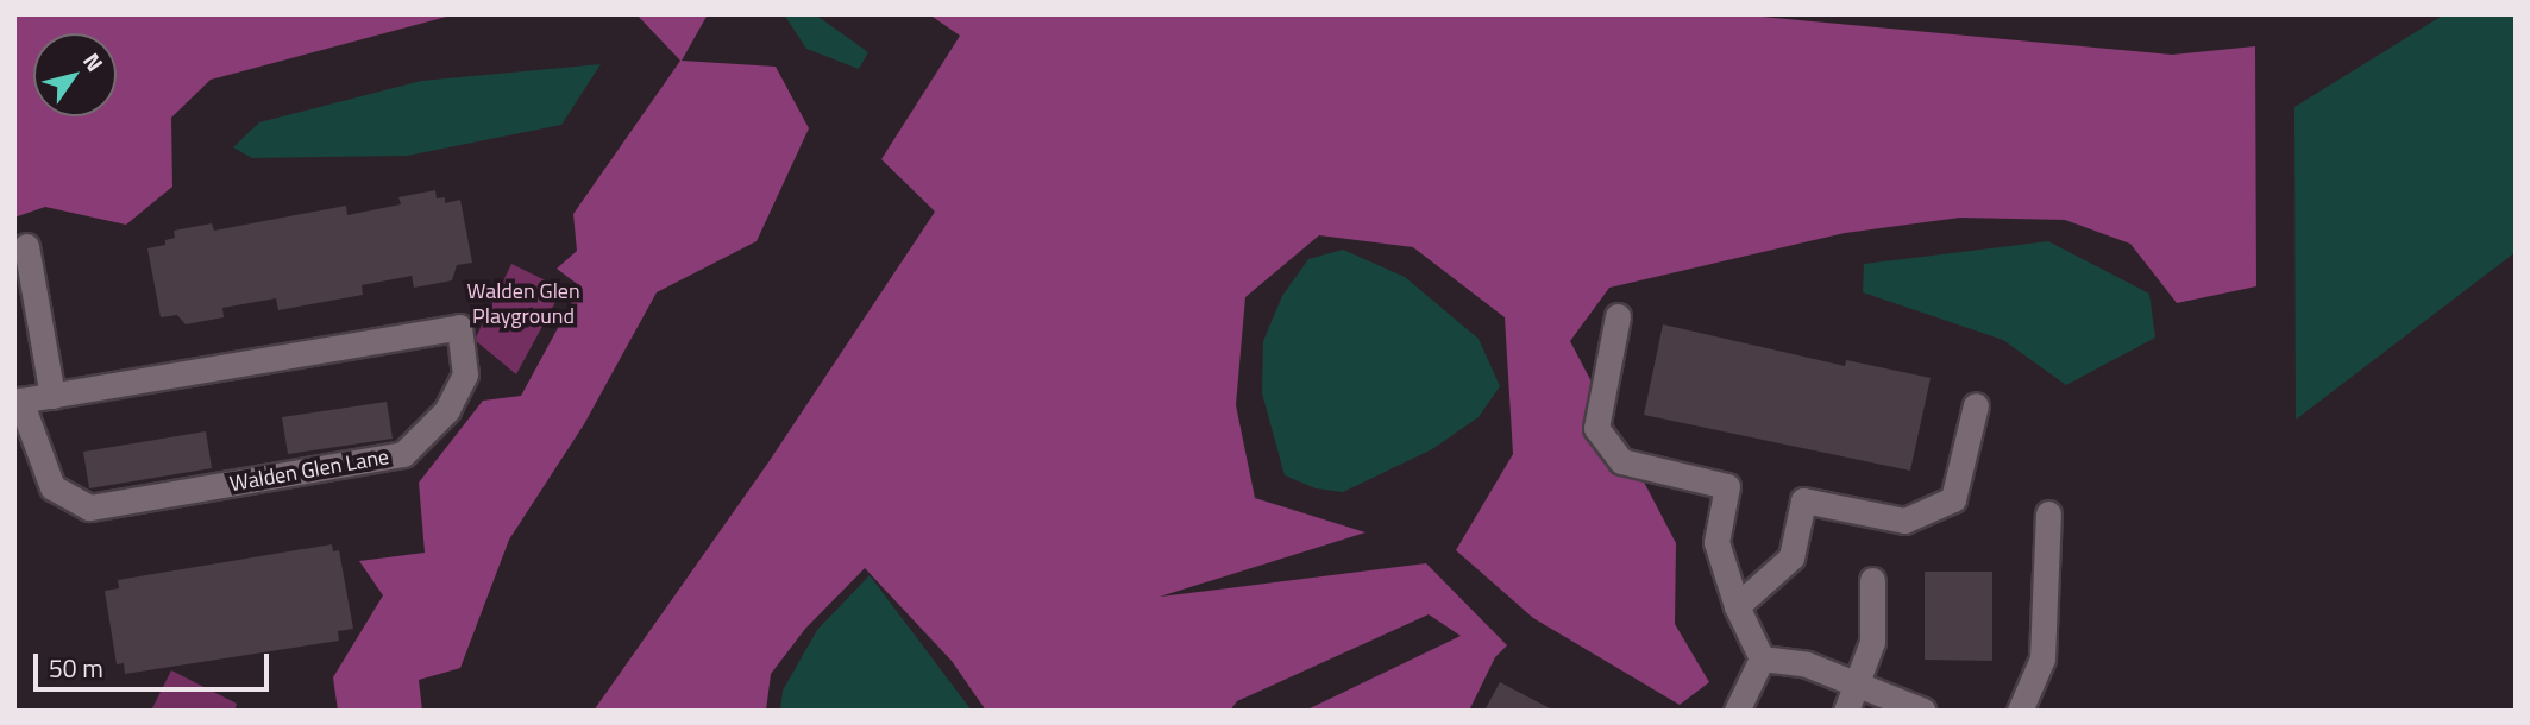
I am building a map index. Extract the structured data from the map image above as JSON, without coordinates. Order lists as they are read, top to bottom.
{
  "streets": {
    "street": ["Walden Glen Lane"]
  },
  "parks": ["Walden Glen Playground"],
  "scale_bar": "50 m",
  "north": "top right"
}
